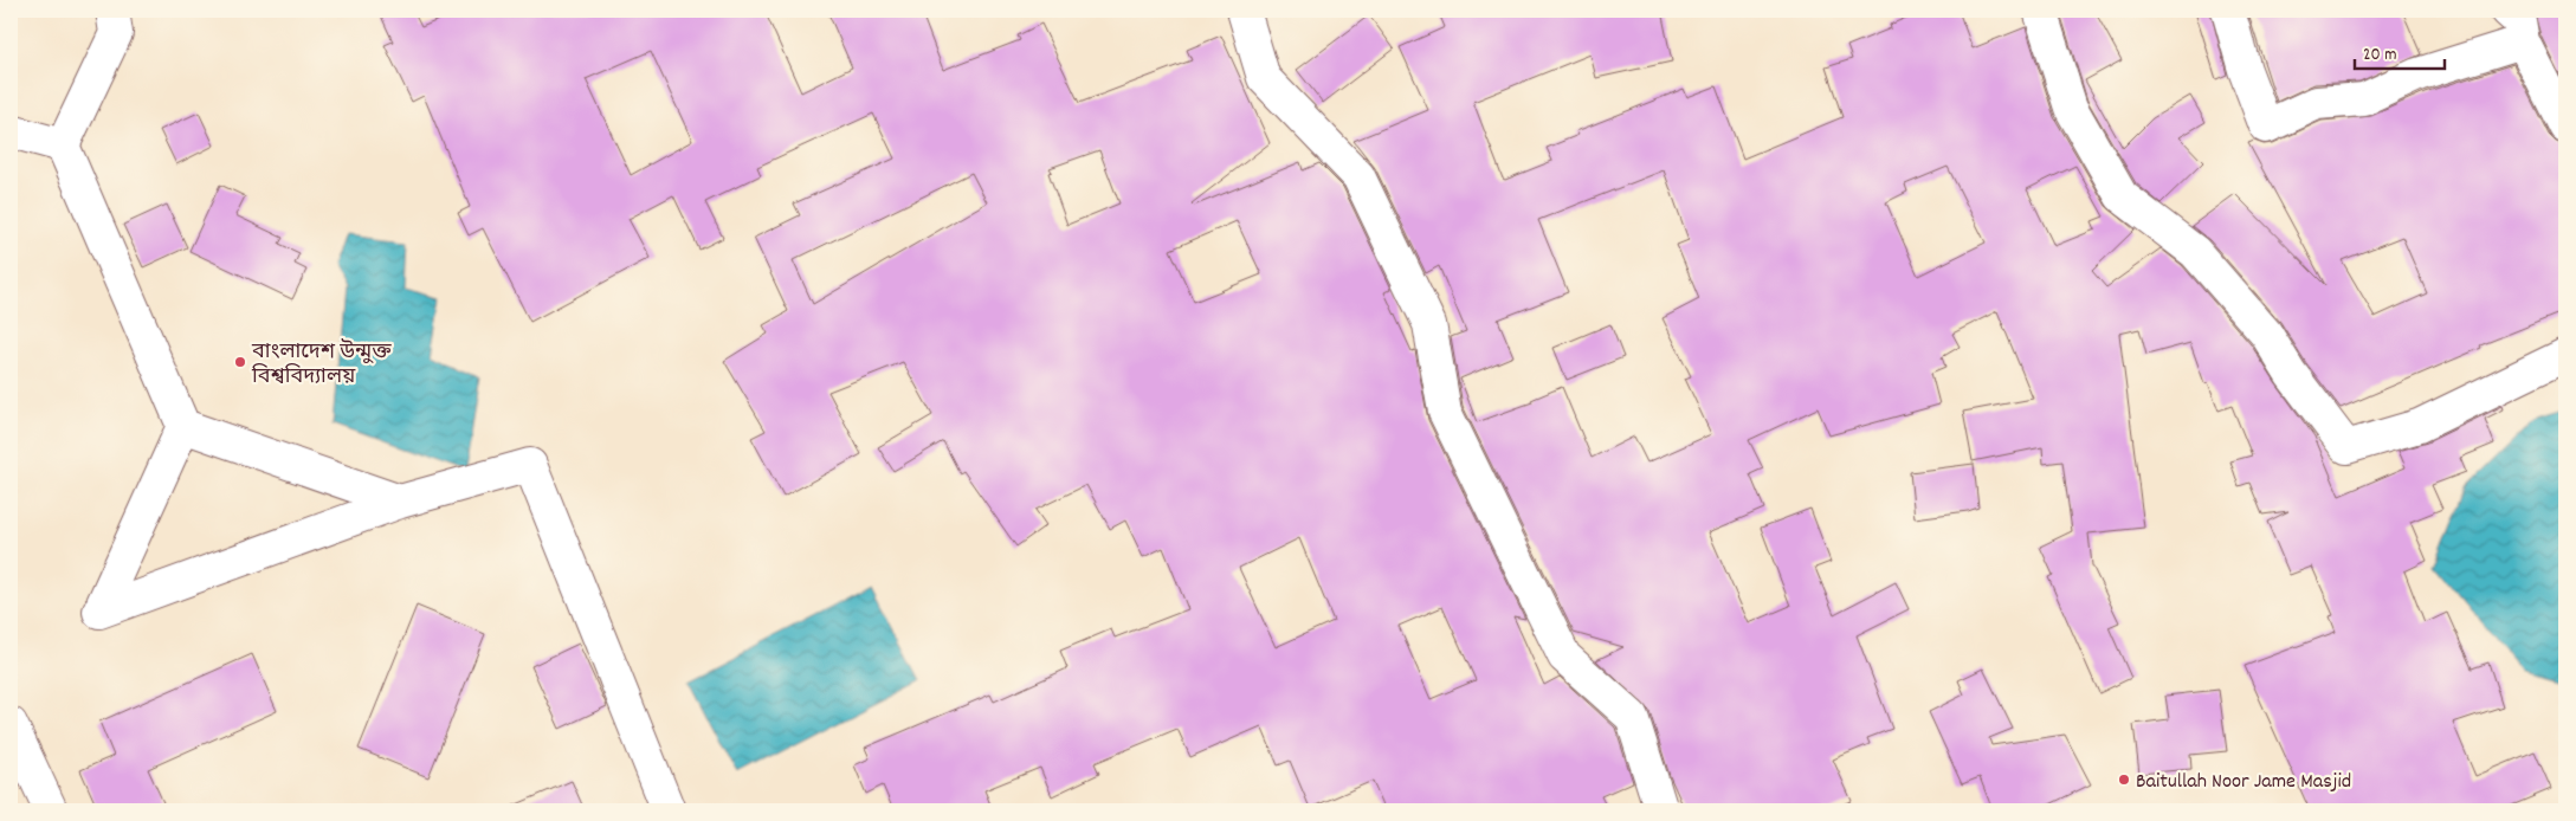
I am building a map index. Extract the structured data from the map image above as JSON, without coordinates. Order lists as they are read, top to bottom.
{
  "places": ["বাংলাদেশ উন্মুক্ত বিশ্ববিদ্যালয়", "Baitullah Noor Jame Masjid"],
  "scale_bar": "20 m"
}
